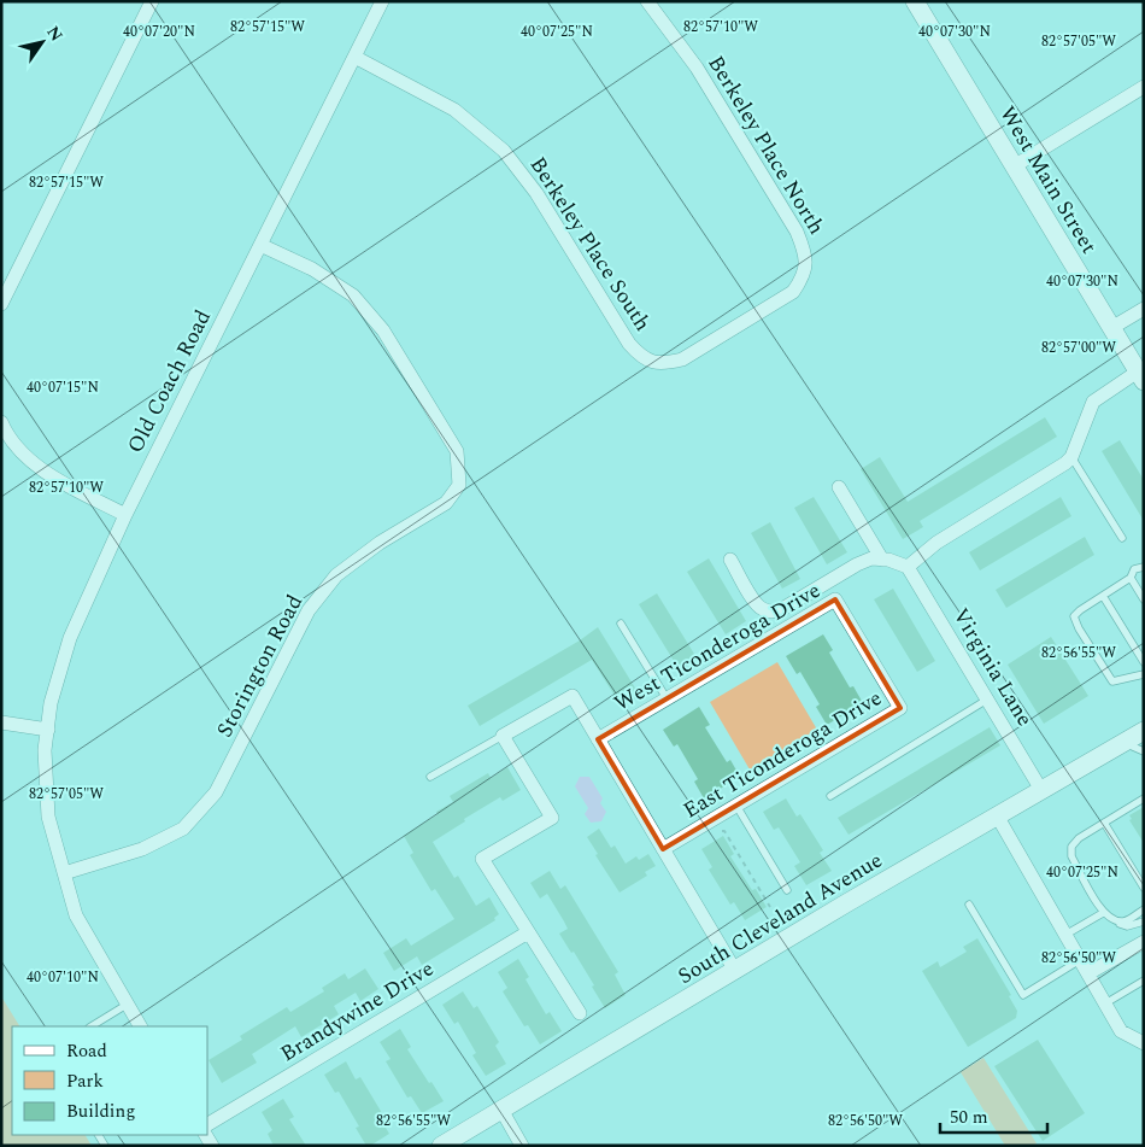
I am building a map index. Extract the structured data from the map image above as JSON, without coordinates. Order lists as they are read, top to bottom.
{
  "streets": {
    "main road": ["West Main Street", "South Cleveland Avenue"],
    "street": [
      "Berkeley Place North",
      "Berkeley Place South",
      "Old Coach Road",
      "West Ticonderoga Drive",
      "Storington Road",
      "Virginia Lane",
      "East Ticonderoga Drive",
      "Brandywine Drive"
    ]
  },
  "crossings": [
    ["Berkeley Place North", "Berkeley Place South"],
    ["Berkeley Place South", "Old Coach Road"],
    ["Old Coach Road", "Storington Road"],
    ["West Ticonderoga Drive", "East Ticonderoga Drive"],
    ["Virginia Lane", "South Cleveland Avenue"]
  ],
  "legend": ["Road", "Park", "Building"],
  "scale_bar": "50 m",
  "north": "top right",
  "coordinates": [
    "82°57'15\"W",
    "82°57'10\"W",
    "40°07'20\"N",
    "40°07'25\"N",
    "40°07'30\"N",
    "82°57'05\"W",
    "82°57'00\"W",
    "40°07'15\"N",
    "82°56'55\"W",
    "82°56'50\"W",
    "40°07'10\"N"
  ]
}
